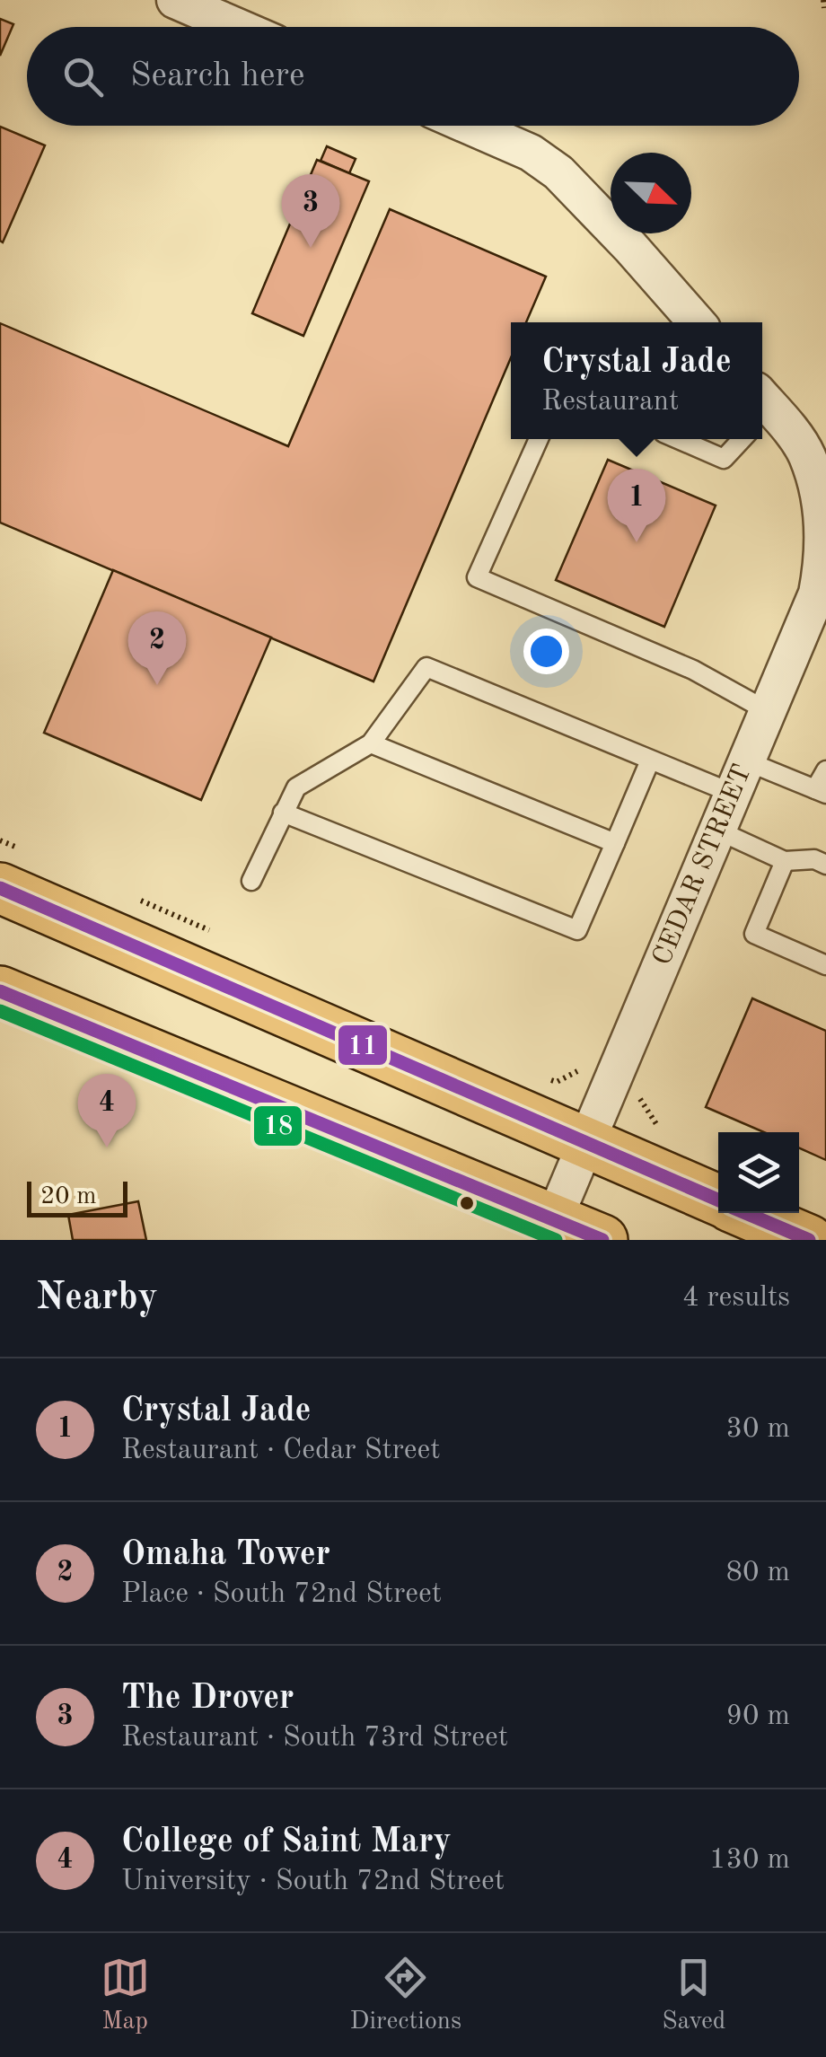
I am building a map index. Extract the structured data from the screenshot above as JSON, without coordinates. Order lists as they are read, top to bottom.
{
  "streets": {
    "street": ["CEDAR STREET"]
  },
  "lines": ["transit line 11", "transit line 18"],
  "scale_bar": "20 m",
  "north": "bottom right",
  "page": {
    "search": "Search here",
    "pins": [
      "3",
      "1",
      "2",
      "4"
    ],
    "popup": ["Crystal Jade", "Restaurant"],
    "scale": "20 m",
    "heading": ["Nearby", "4 results"],
    "list": [
      {
        "mark": "1",
        "name": "Crystal Jade",
        "note": "Restaurant · Cedar Street",
        "value": "30 m"
      },
      {
        "mark": "2",
        "name": "Omaha Tower",
        "note": "Place · South 72nd Street",
        "value": "80 m"
      },
      {
        "mark": "3",
        "name": "The Drover",
        "note": "Restaurant · South 73rd Street",
        "value": "90 m"
      },
      {
        "mark": "4",
        "name": "College of Saint Mary",
        "note": "University · South 72nd Street",
        "value": "130 m"
      }
    ],
    "nav": ["Map", "Directions", "Saved"]
  }
}
